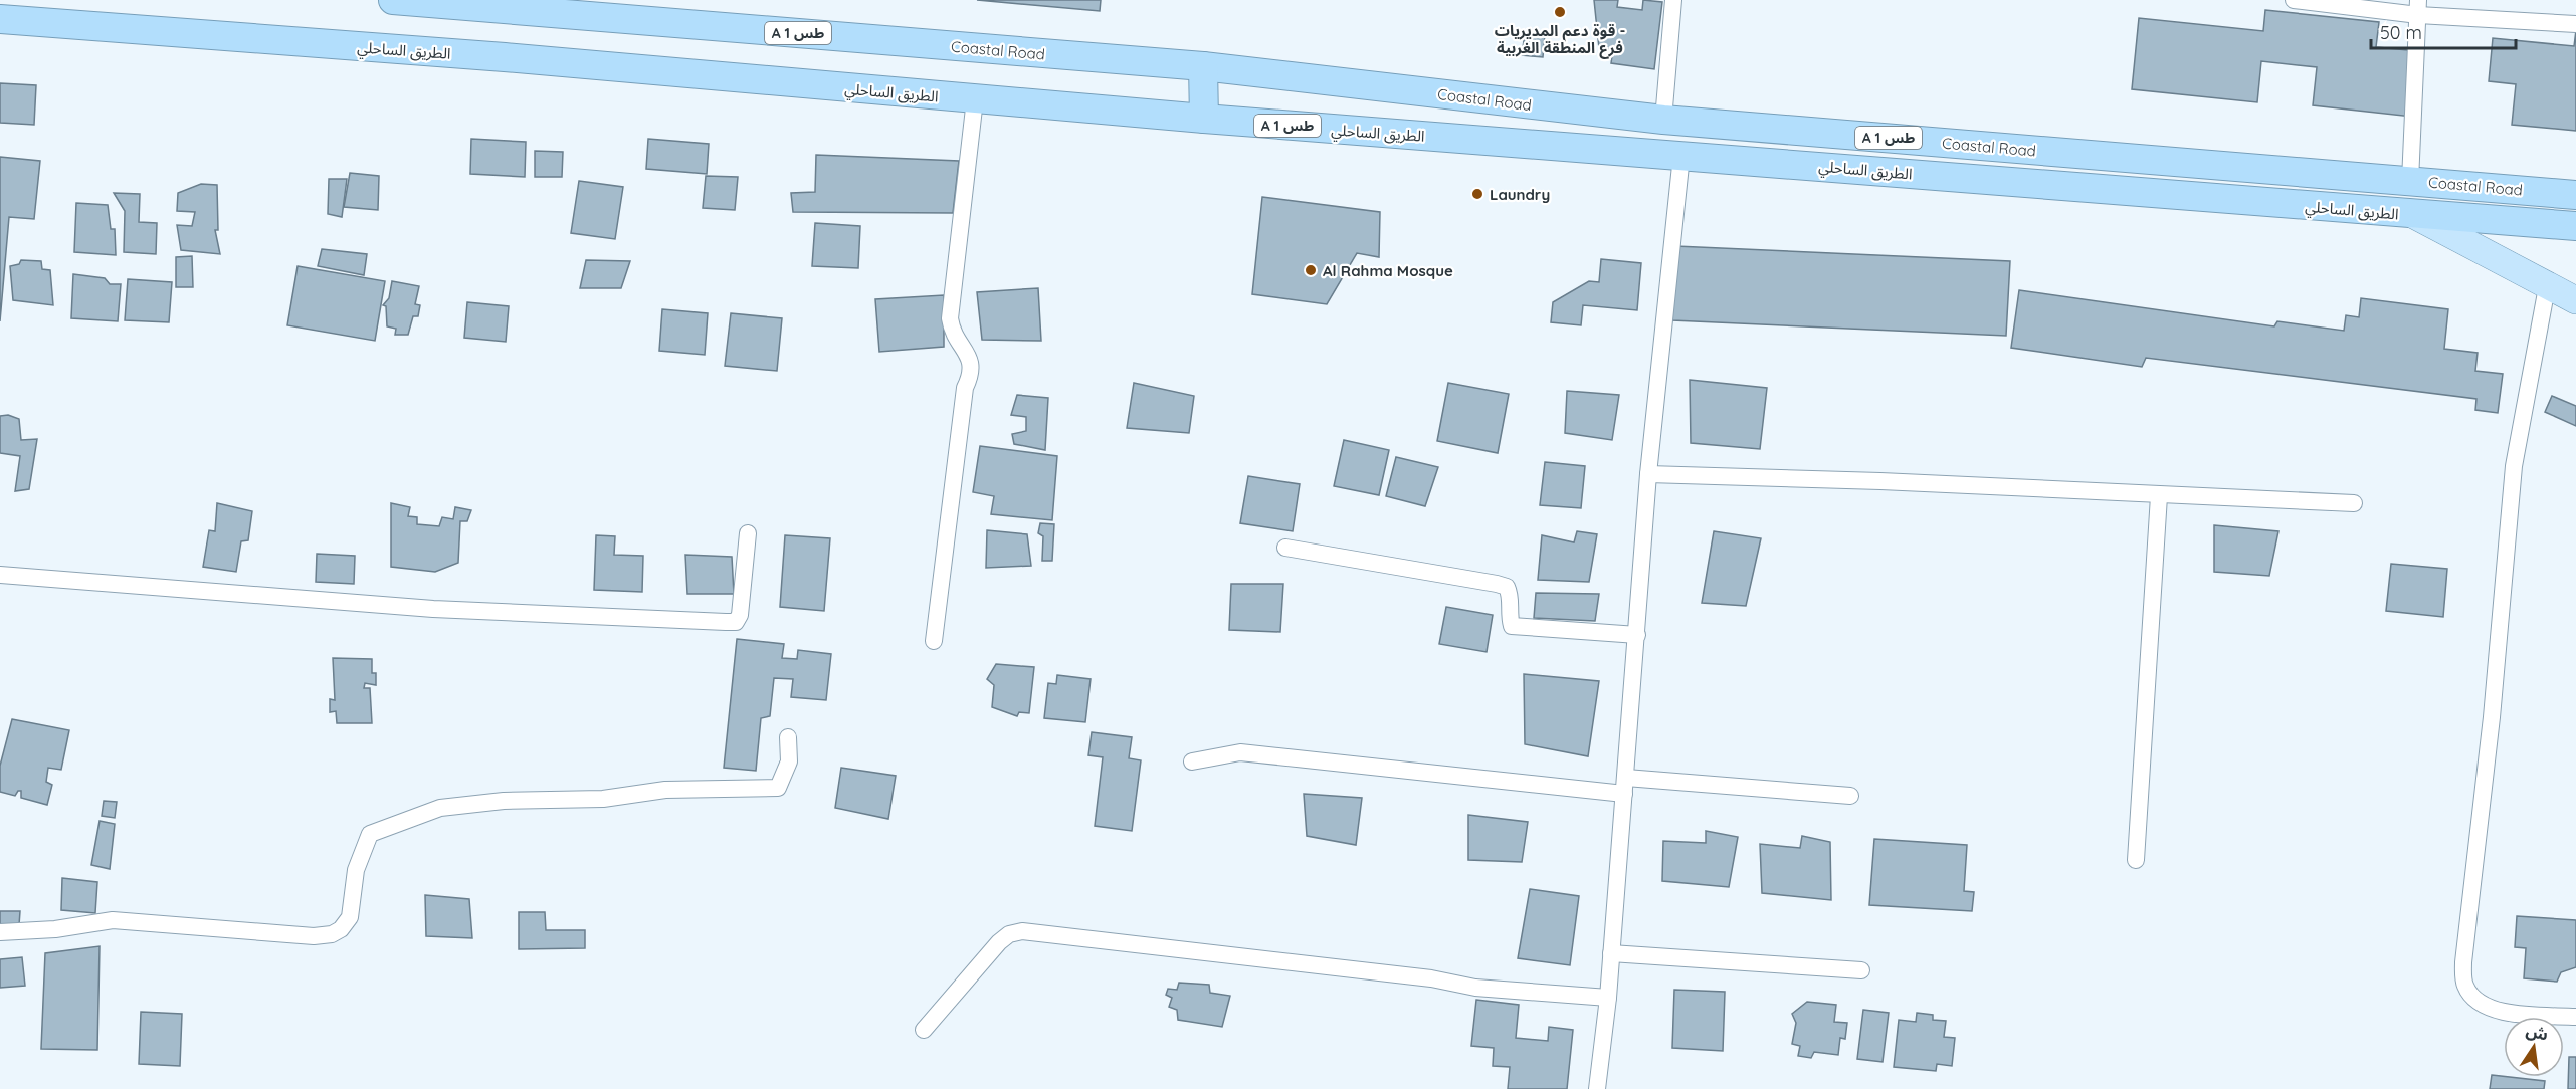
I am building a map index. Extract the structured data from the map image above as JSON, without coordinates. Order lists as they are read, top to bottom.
{
  "streets": {
    "highway": ["A 1 طس", "الطريق الساحلي", "Coastal Road"]
  },
  "places": ["قوة دعم المديريات - فرع المنطقة الغربية", "Laundry", "Al Rahma Mosque"],
  "scale_bar": "50 m",
  "north": "top"
}
